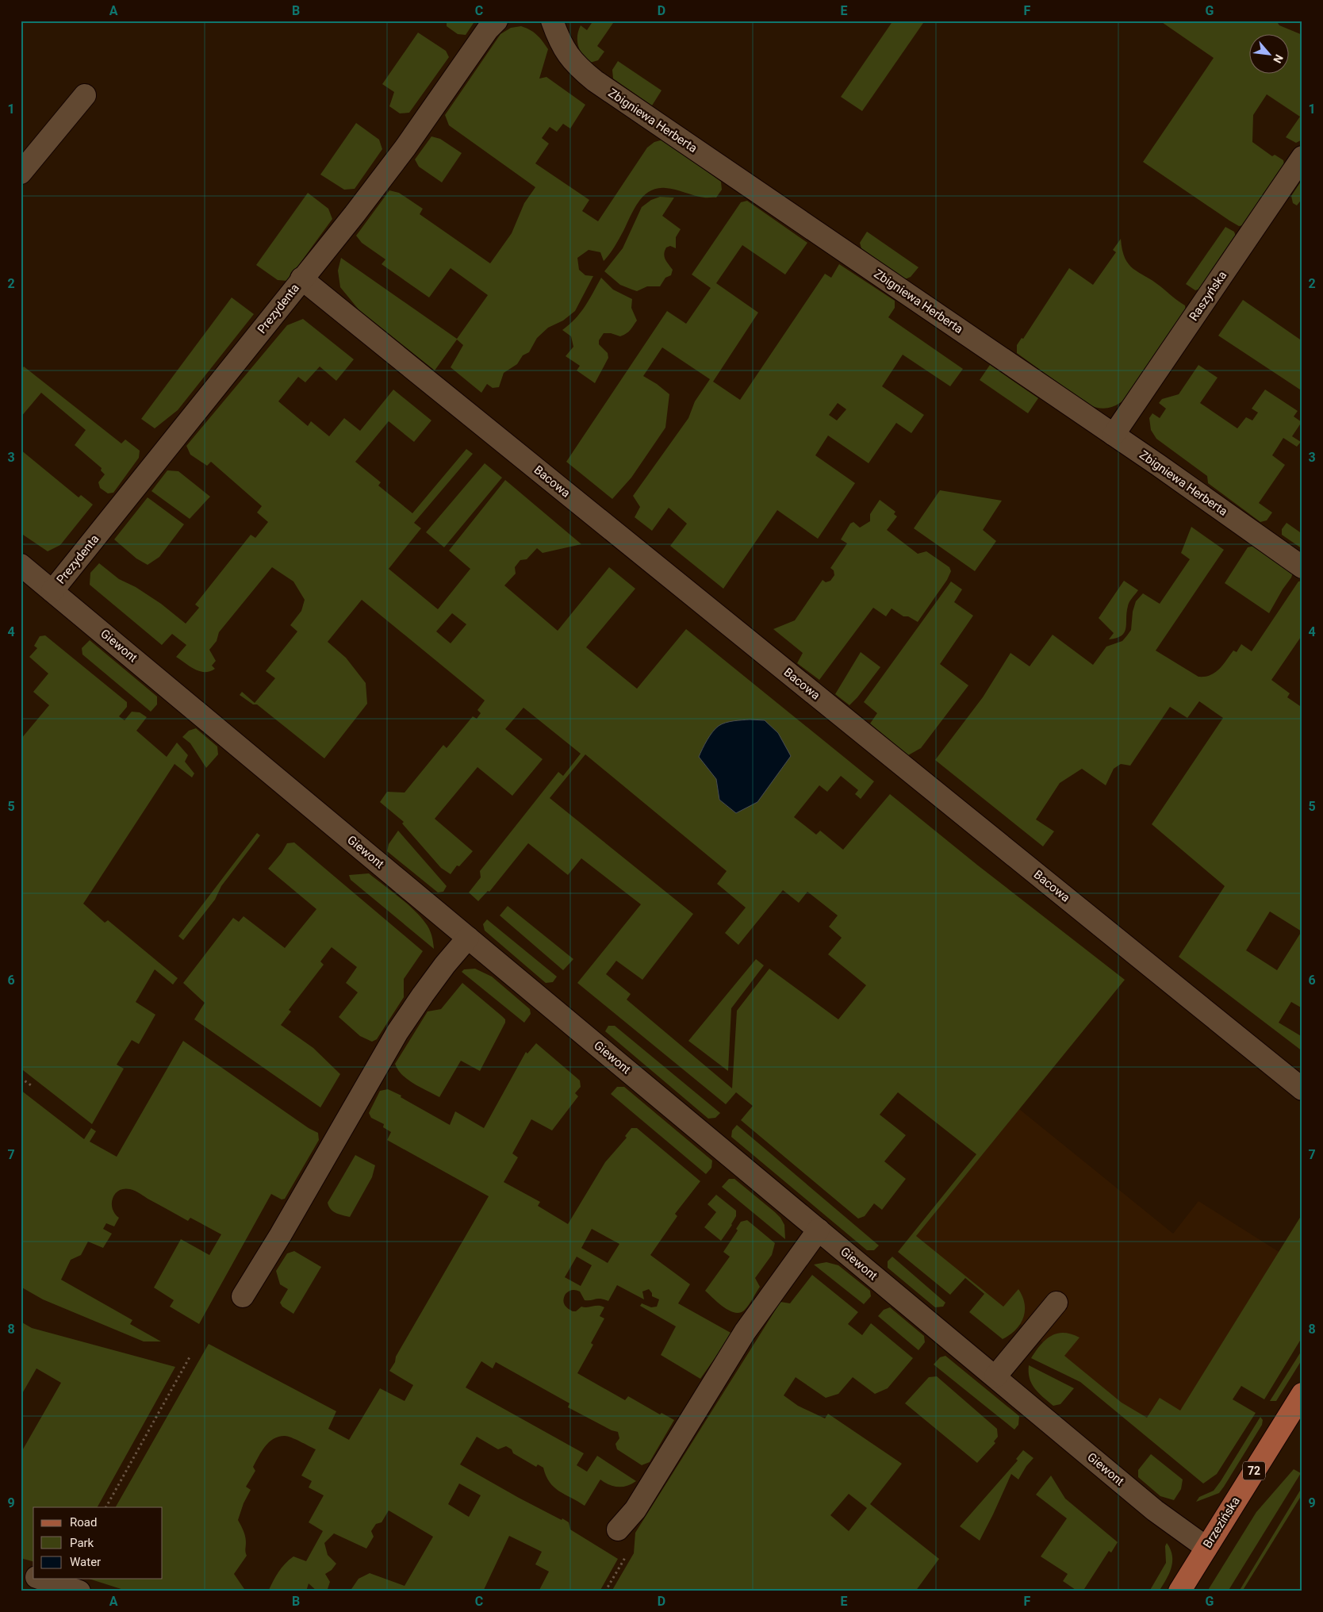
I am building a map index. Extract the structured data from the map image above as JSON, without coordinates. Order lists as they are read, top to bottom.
{
  "streets": {
    "main road": ["72", "Brzezińska"],
    "street": [
      "Zbigniewa Herberta",
      "Raszyńska",
      "Prezydenta",
      "Bacowa",
      "Giewont"
    ]
  },
  "crossings": [
    ["Zbigniewa Herberta", "Raszyńska"],
    ["Prezydenta", "Bacowa"],
    ["Prezydenta", "Giewont"],
    ["Giewont", "Brzezińska"]
  ],
  "legend": ["Road", "Park", "Water"],
  "north": "bottom right",
  "grid": {
    "columns": [
      "A",
      "B",
      "C",
      "D",
      "E",
      "F",
      "G"
    ],
    "rows": [
      "1",
      "2",
      "3",
      "4",
      "5",
      "6",
      "7",
      "8",
      "9"
    ]
  }
}
